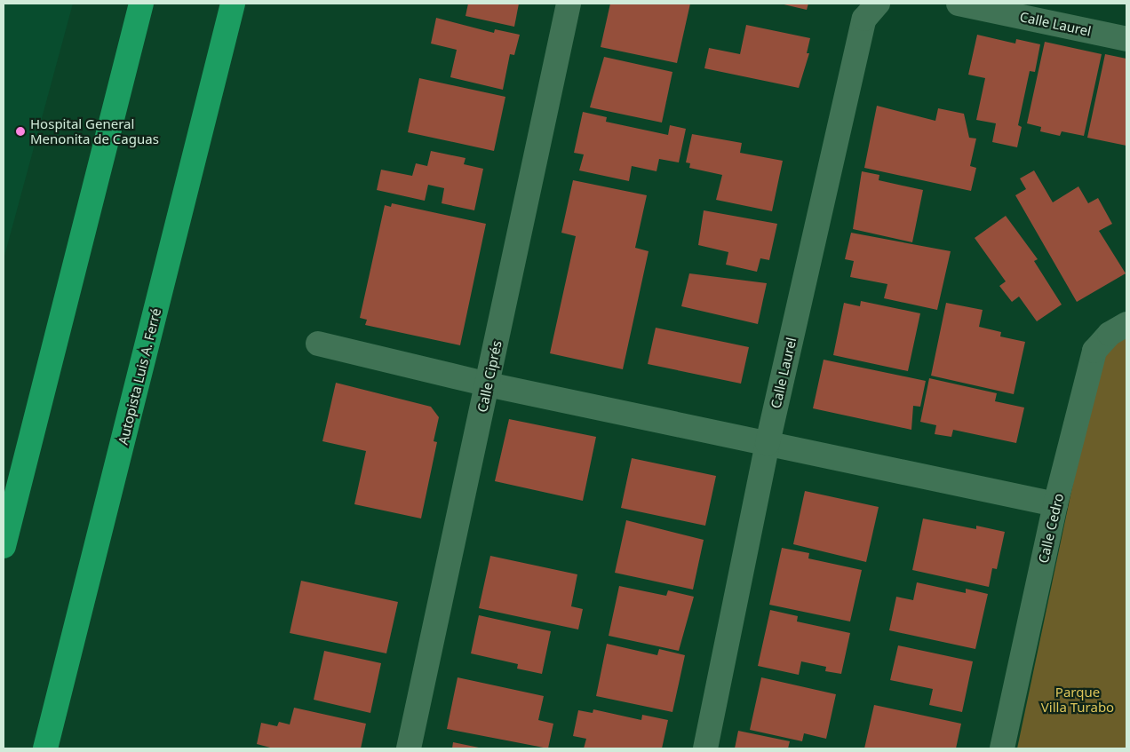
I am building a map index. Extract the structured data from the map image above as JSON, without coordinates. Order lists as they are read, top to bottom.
{
  "streets": {
    "highway": ["Autopista Luis A. Ferré"],
    "street": ["Calle Laurel", "Calle Ciprés", "Calle Cedro"]
  },
  "parks": ["Parque Villa Turabo"],
  "places": ["Hospital General Menonita de Caguas"]
}
